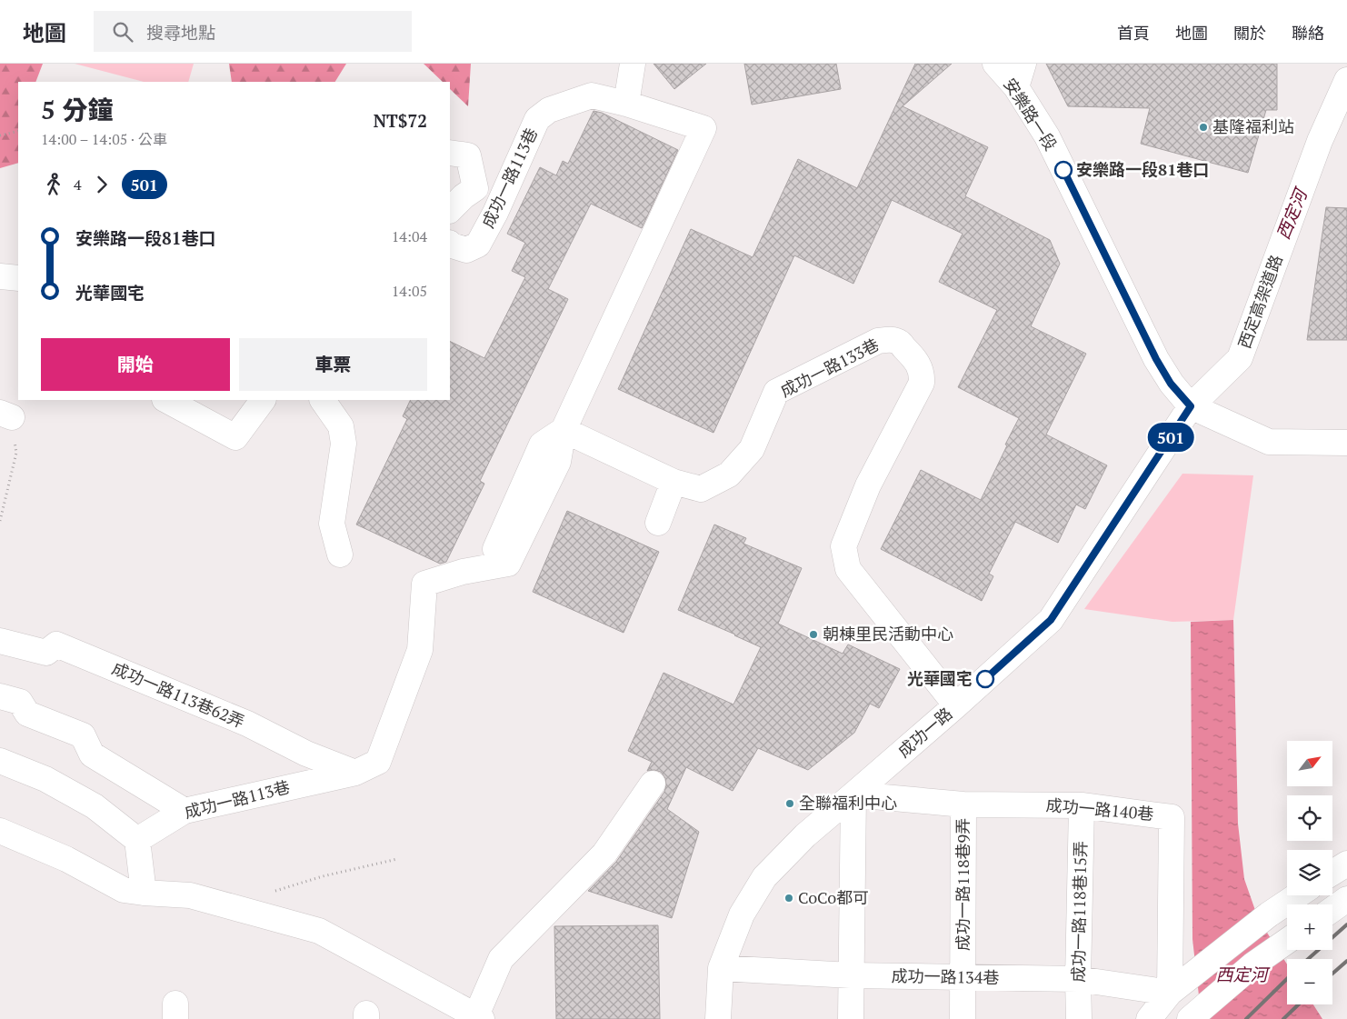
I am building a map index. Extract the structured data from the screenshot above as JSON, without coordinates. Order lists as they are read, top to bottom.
{
  "streets": {
    "main road": [
      "安樂路一段",
      "成功一路113巷",
      "西定高架道路",
      "成功一路133巷",
      "成功一路113巷62弄",
      "成功一路",
      "成功一路140巷",
      "成功一路118巷9弄",
      "成功一路118巷15弄",
      "成功一路134巷"
    ]
  },
  "crossings": [
    ["安樂路一段", "西定高架道路"],
    ["安樂路一段", "成功一路"],
    ["成功一路113巷", "成功一路133巷"],
    ["成功一路113巷", "成功一路113巷62弄"],
    ["西定高架道路", "成功一路"],
    ["成功一路133巷", "成功一路"],
    ["成功一路", "成功一路140巷"],
    ["成功一路", "成功一路134巷"],
    ["成功一路140巷", "成功一路118巷9弄"],
    ["成功一路140巷", "成功一路118巷15弄"],
    ["成功一路140巷", "成功一路134巷"],
    ["成功一路118巷9弄", "成功一路134巷"],
    ["成功一路118巷15弄", "成功一路134巷"]
  ],
  "water": ["西定河"],
  "places": [
    "基隆福利站",
    "安樂路一段81巷口",
    "朝棟里民活動中心",
    "光華國宅",
    "全聯福利中心",
    "CoCo都可"
  ],
  "lines": ["bus line 501"],
  "north": "top right",
  "page": {
    "header": "地圖",
    "search": "搜尋地點",
    "nav": [
      "首頁",
      "地圖",
      "關於",
      "聯絡"
    ],
    "on_map": "501",
    "heading": ["5 分鐘", "14:00 – 14:05 · 公車", "NT$72"],
    "legs": ["4", "501"],
    "list": [
      {
        "name": "安樂路一段81巷口",
        "value": "14:04"
      },
      {
        "name": "光華國宅",
        "value": "14:05"
      }
    ],
    "buttons": ["開始", "車票"],
    "map_buttons": ["+", "−"]
  }
}
